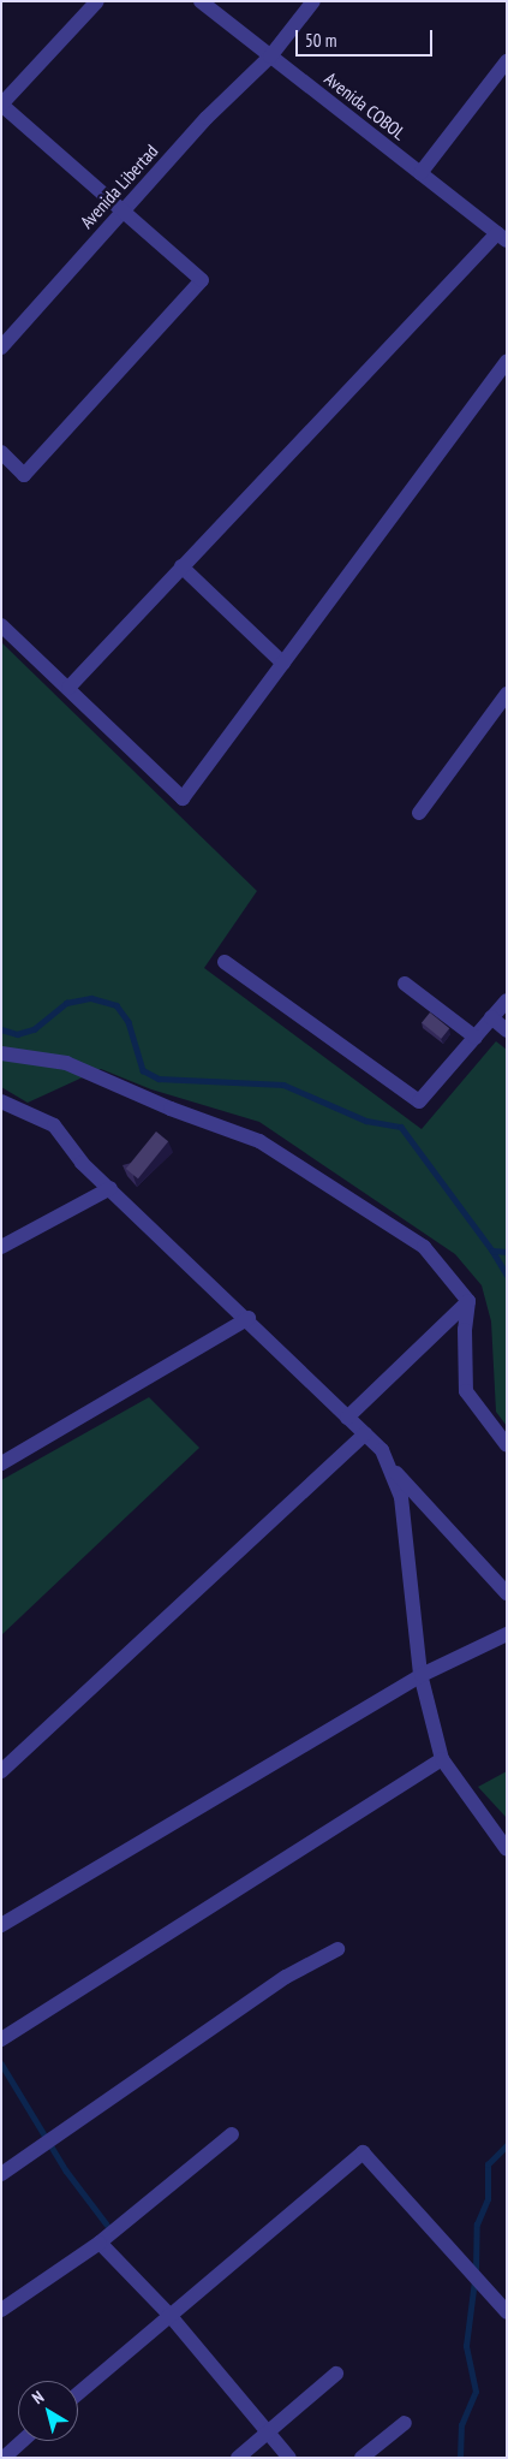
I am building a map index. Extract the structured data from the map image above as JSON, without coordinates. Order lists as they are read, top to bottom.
{
  "streets": {
    "street": ["Avenida COBOL", "Avenida Libertad"]
  },
  "crossings": [
    ["Avenida COBOL", "Avenida Libertad"]
  ],
  "scale_bar": "50 m",
  "north": "top left"
}
